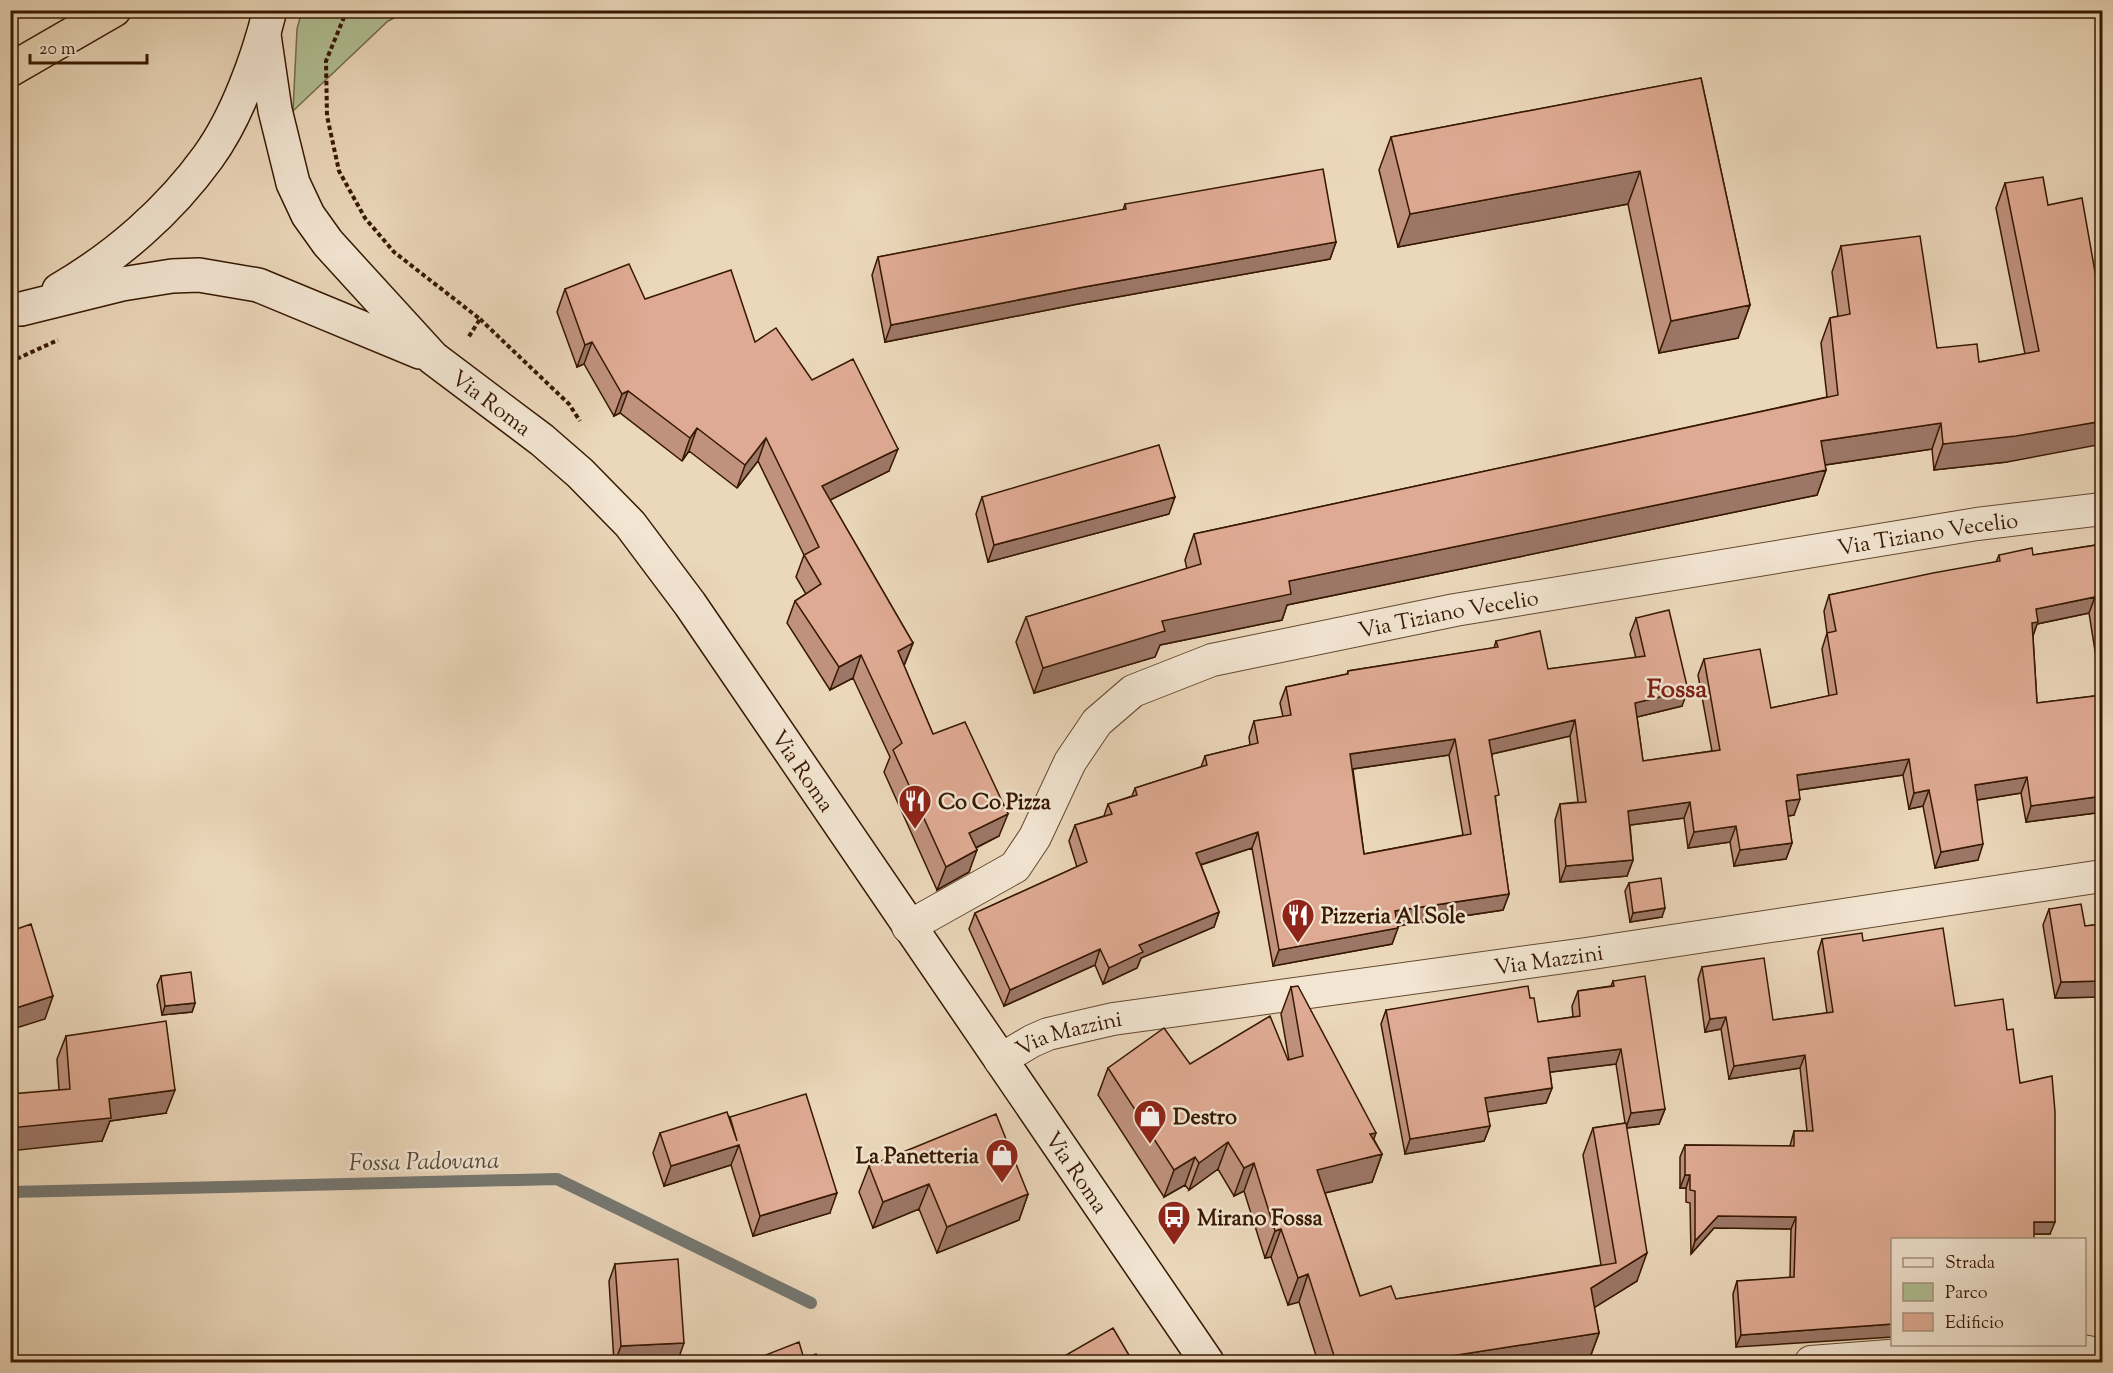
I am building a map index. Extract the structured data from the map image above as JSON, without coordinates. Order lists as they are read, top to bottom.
{
  "streets": {
    "main road": ["Via Roma"],
    "street": ["Via Tiziano Vecelio", "Via Mazzini"]
  },
  "crossings": [
    ["Via Roma", "Via Tiziano Vecelio"],
    ["Via Roma", "Via Mazzini"]
  ],
  "districts": ["Fossa"],
  "water": ["Fossa Padovana"],
  "places": {
    "restaurant": ["Co Co Pizza", "Pizzeria Al Sole"],
    "shop": ["Destro", "La Panetteria"],
    "bus stop": ["Mirano Fossa"]
  },
  "legend": ["Strada", "Parco", "Edificio"],
  "scale_bar": "20 m"
}
